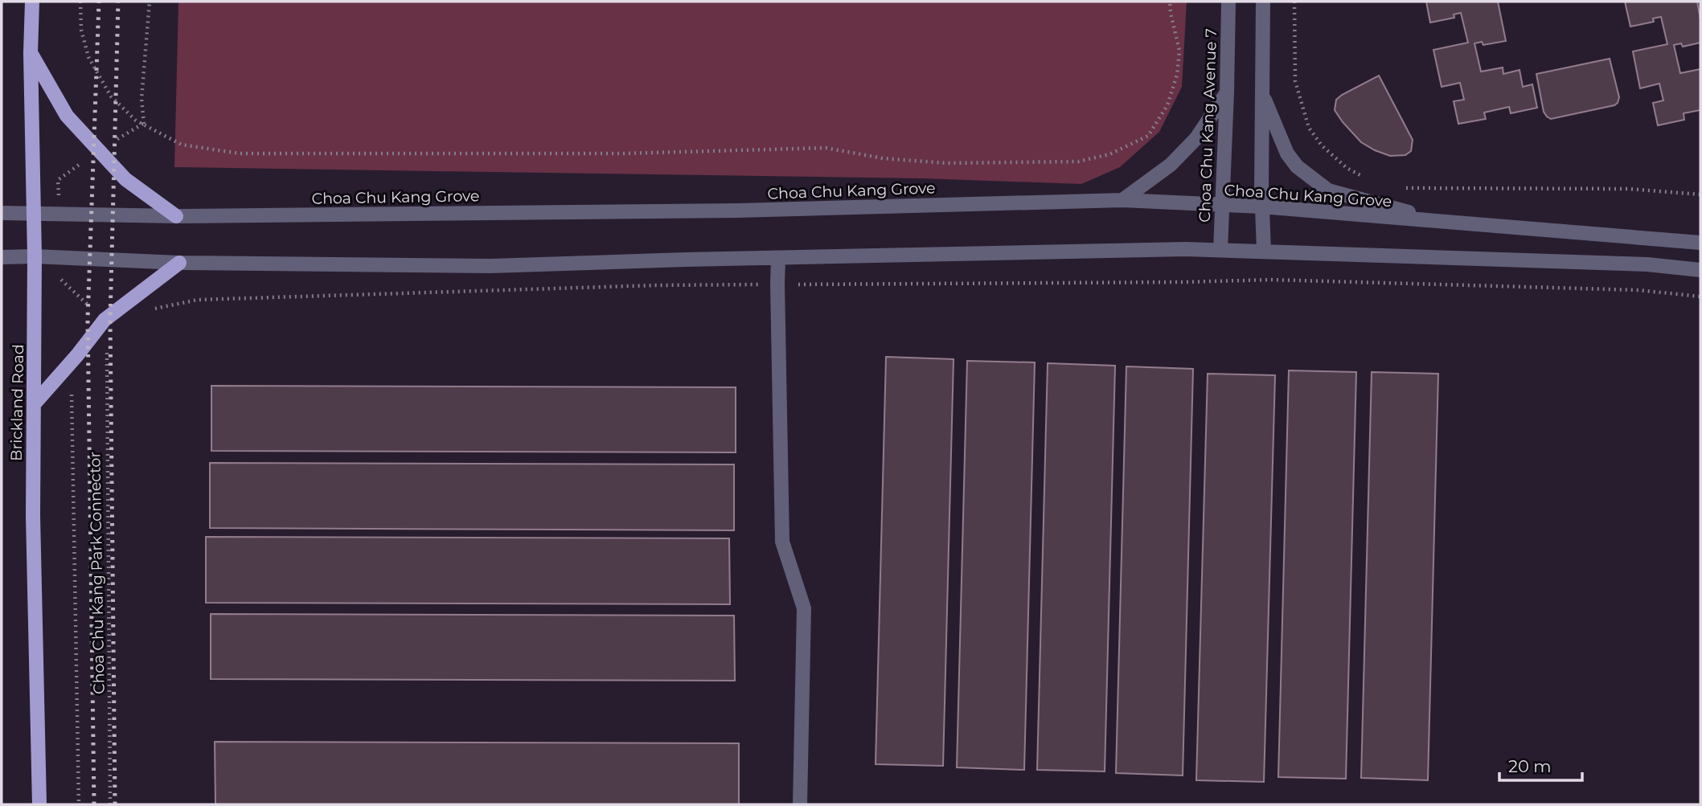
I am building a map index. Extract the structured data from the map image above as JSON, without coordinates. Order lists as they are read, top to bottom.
{
  "streets": {
    "main road": ["Brickland Road"],
    "street": ["Choa Chu Kang Avenue 7", "Choa Chu Kang Grove"],
    "path": ["Choa Chu Kang Park Connector"]
  },
  "crossings": [
    ["Choa Chu Kang Avenue 7", "Choa Chu Kang Grove"],
    ["Choa Chu Kang Grove", "Brickland Road"]
  ],
  "scale_bar": "20 m"
}
